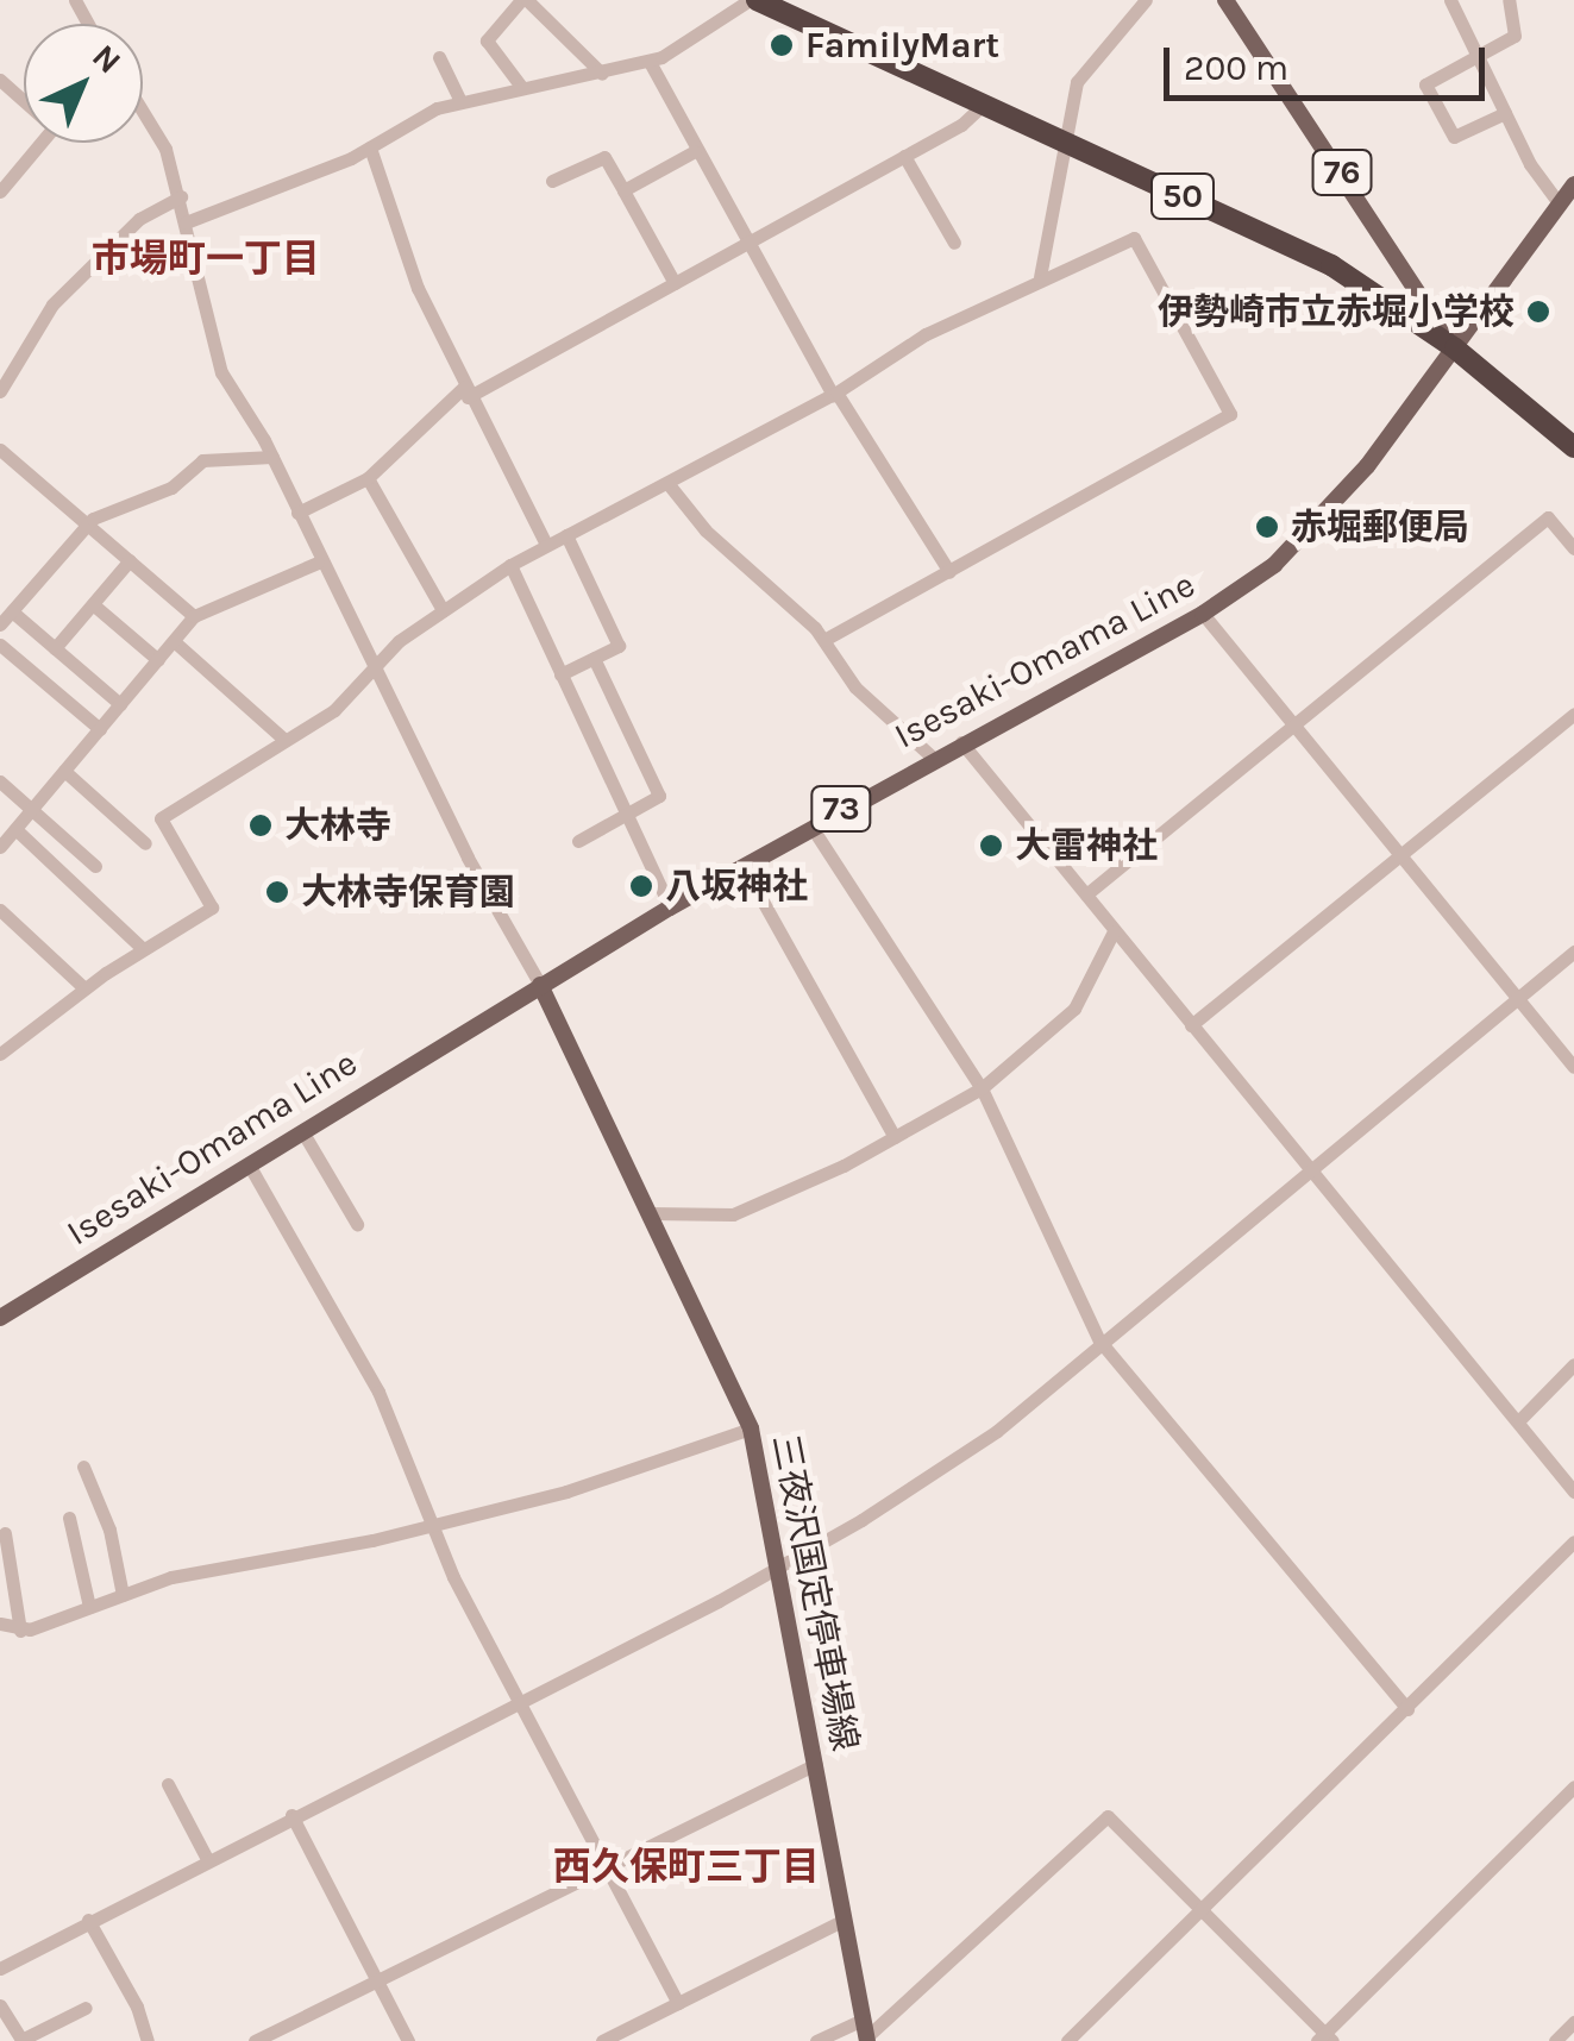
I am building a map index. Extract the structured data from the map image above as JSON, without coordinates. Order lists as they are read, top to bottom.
{
  "streets": {
    "highway": ["50"],
    "main road": [
      "76",
      "Isesaki-Omama Line",
      "73",
      "三夜沢国定停車場線"
    ]
  },
  "crossings": [
    ["76", "50"],
    ["76", "Isesaki-Omama Line"],
    ["50", "Isesaki-Omama Line"],
    ["Isesaki-Omama Line", "三夜沢国定停車場線"]
  ],
  "districts": ["市場町一丁目", "西久保町三丁目"],
  "places": [
    "FamilyMart",
    "伊勢崎市立赤堀小学校",
    "赤堀郵便局",
    "大林寺",
    "大雷神社",
    "八坂神社",
    "大林寺保育園"
  ],
  "scale_bar": "200 m",
  "north": "top right"
}
